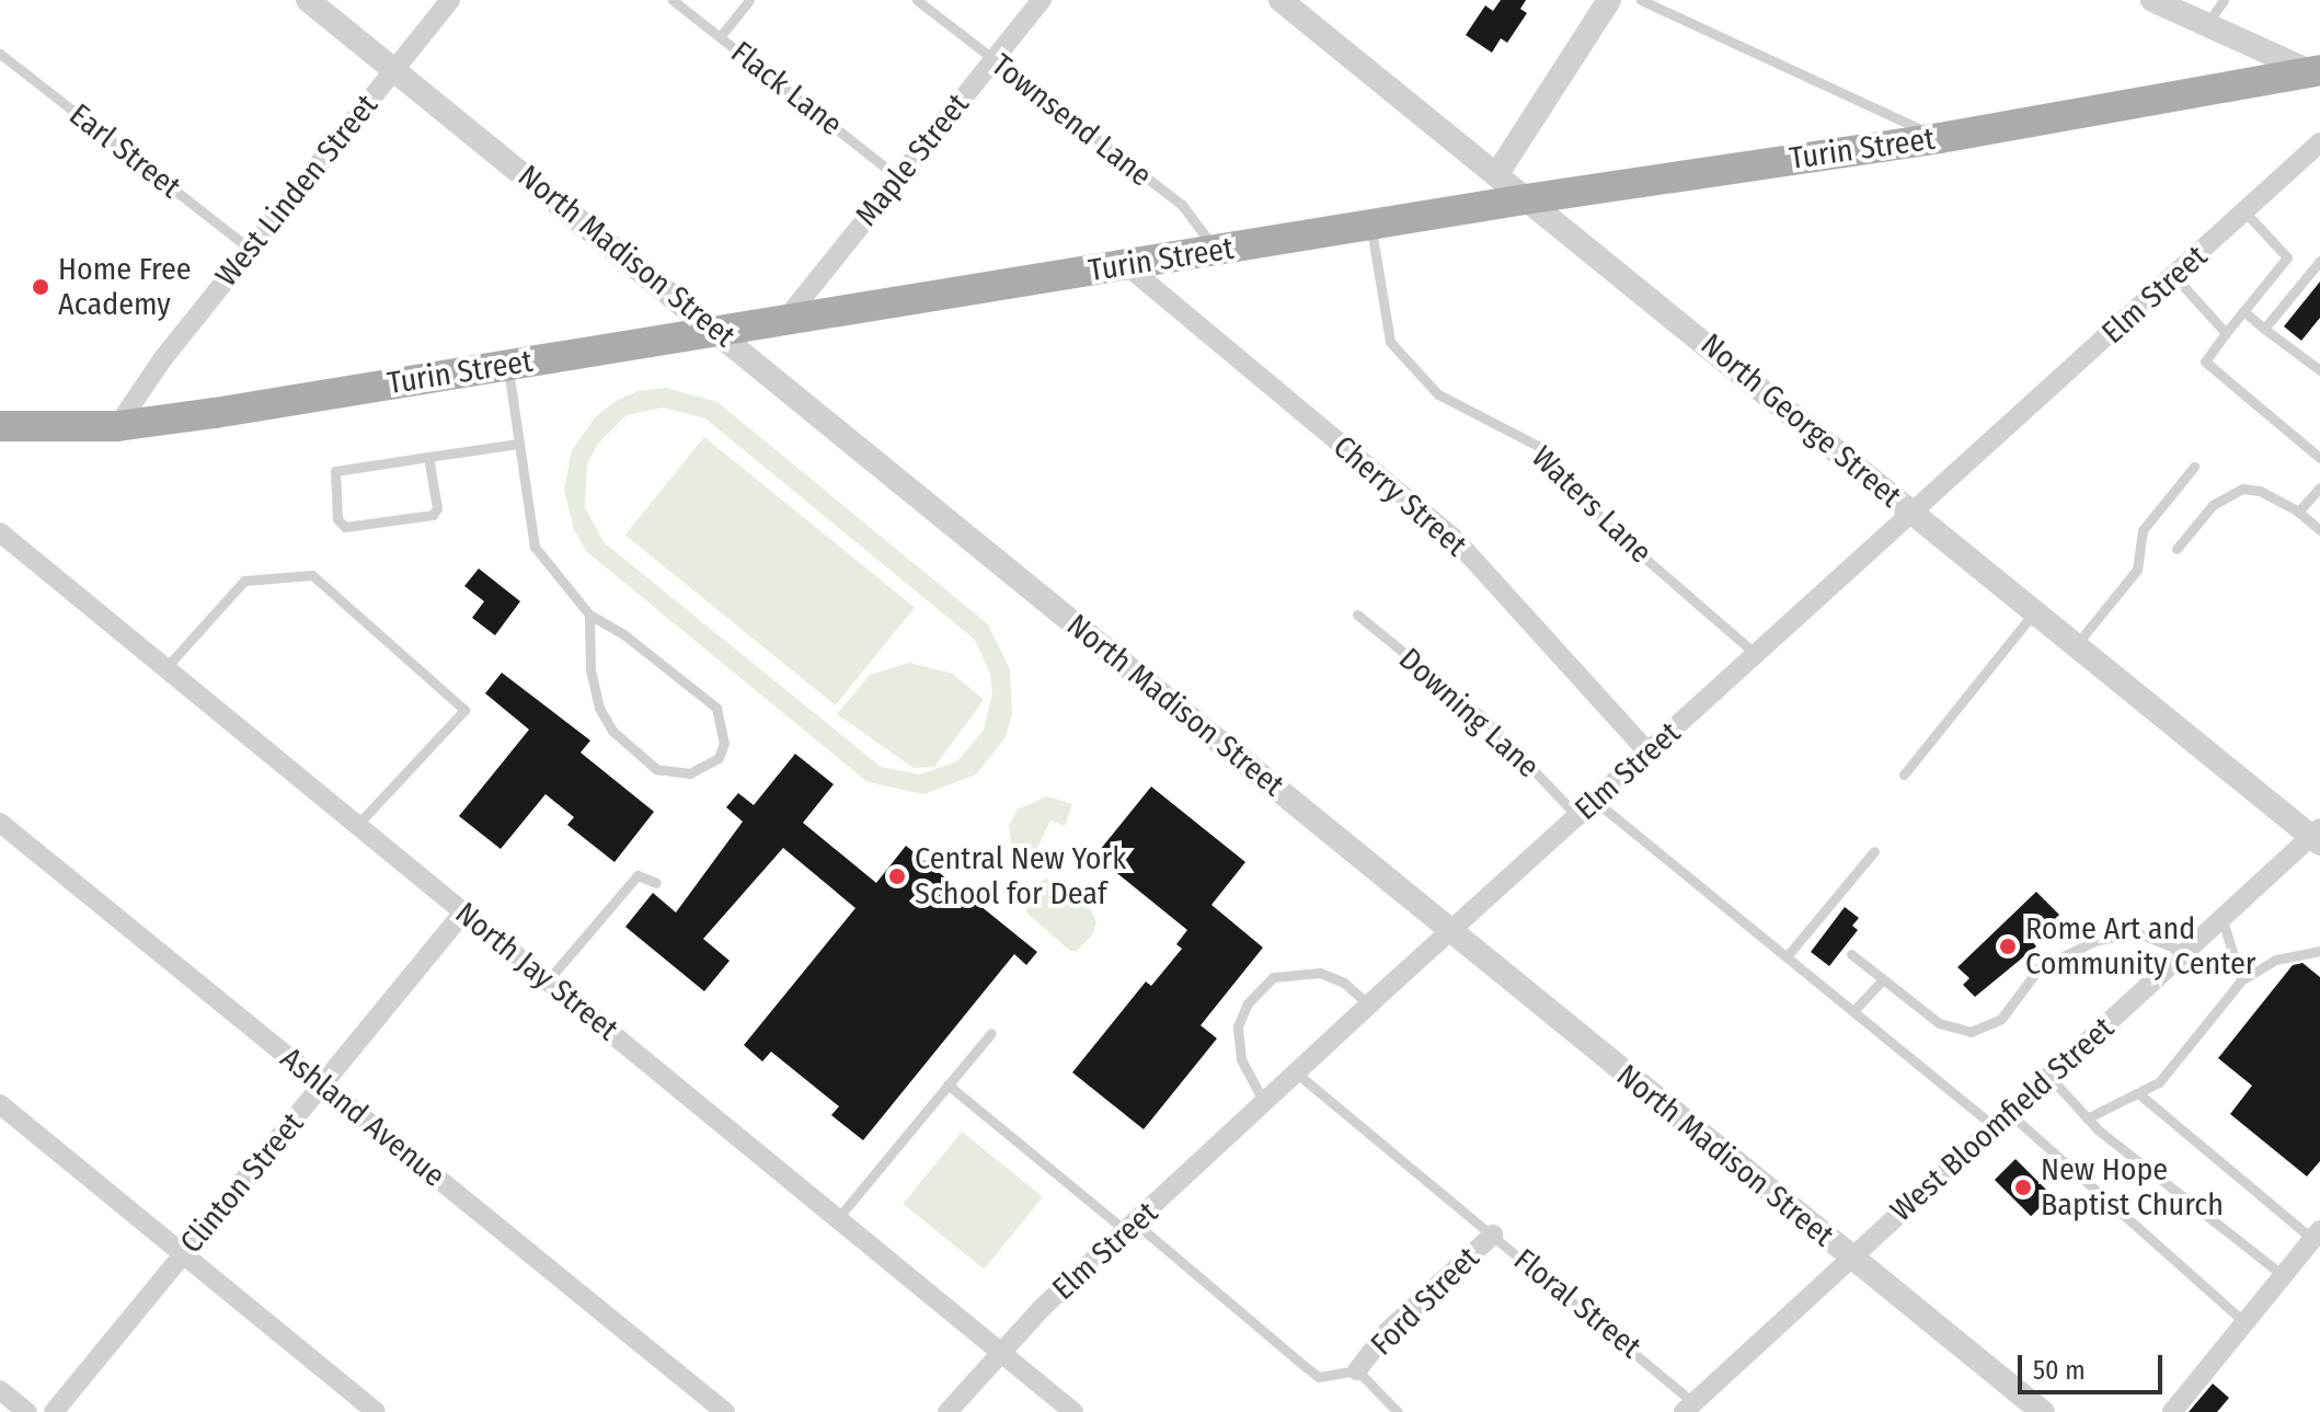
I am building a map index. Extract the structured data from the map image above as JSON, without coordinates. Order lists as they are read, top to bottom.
{
  "streets": {
    "main road": ["Turin Street"],
    "street": [
      "Maple Street",
      "West Linden Street",
      "North Madison Street",
      "Elm Street",
      "North George Street",
      "Cherry Street",
      "North Jay Street",
      "Ashland Avenue",
      "West Bloomfield Street",
      "Clinton Street",
      "Ford Street"
    ],
    "lane": [
      "Flack Lane",
      "Townsend Lane",
      "Earl Street",
      "Waters Lane",
      "Downing Lane",
      "Floral Street"
    ]
  },
  "crossings": [
    ["Flack Lane", "Maple Street"],
    ["Townsend Lane", "Turin Street"],
    ["Townsend Lane", "Maple Street"],
    ["Turin Street", "Maple Street"],
    ["Turin Street", "West Linden Street"],
    ["Turin Street", "North Madison Street"],
    ["Turin Street", "North George Street"],
    ["Turin Street", "Cherry Street"],
    ["Turin Street", "Waters Lane"],
    ["Earl Street", "West Linden Street"],
    ["West Linden Street", "North Madison Street"],
    ["North Madison Street", "Elm Street"],
    ["North Madison Street", "West Bloomfield Street"],
    ["Elm Street", "North George Street"],
    ["Elm Street", "Cherry Street"],
    ["Elm Street", "Waters Lane"],
    ["Elm Street", "Downing Lane"],
    ["Elm Street", "North Jay Street"],
    ["Elm Street", "Floral Street"],
    ["North George Street", "West Bloomfield Street"],
    ["North Jay Street", "Clinton Street"],
    ["Ashland Avenue", "Clinton Street"],
    ["West Bloomfield Street", "Floral Street"],
    ["Ford Street", "Floral Street"]
  ],
  "places": [
    "Home Free Academy",
    "Central New York School for Deaf",
    "Rome Art and Community Center",
    "New Hope Baptist Church"
  ],
  "scale_bar": "50 m"
}
